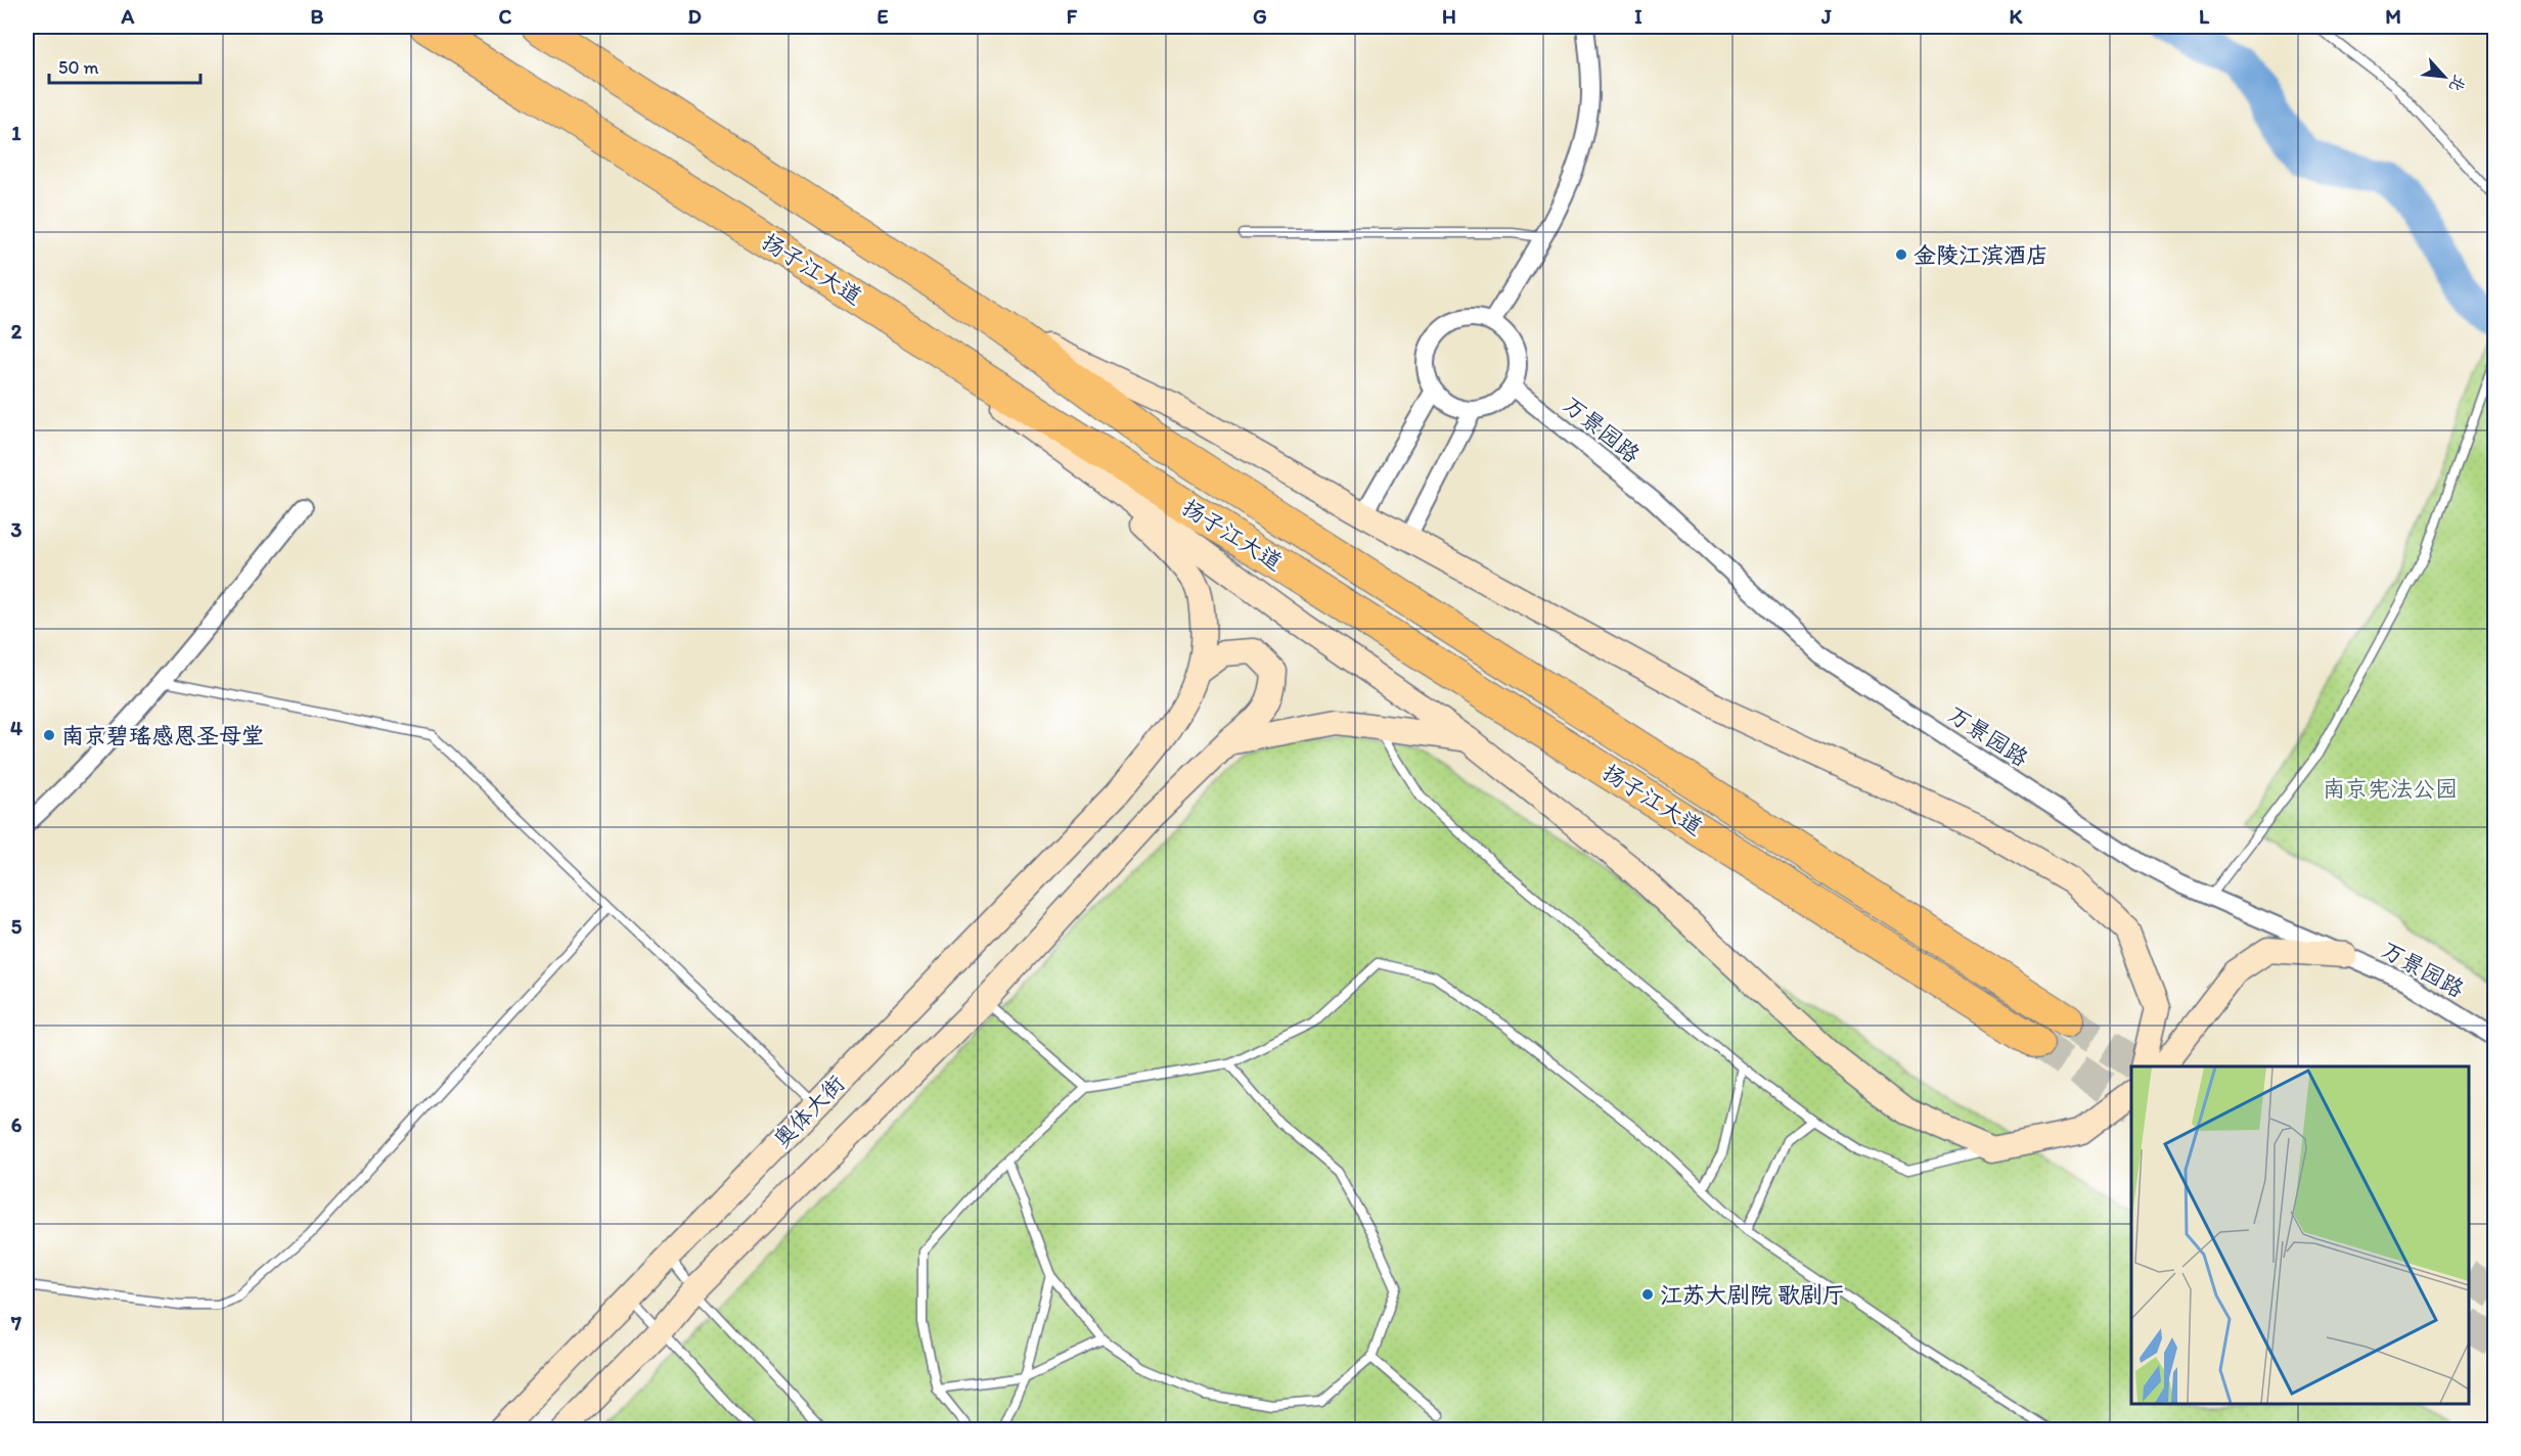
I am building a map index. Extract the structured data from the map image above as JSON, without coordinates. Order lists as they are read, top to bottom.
{
  "streets": {
    "highway": ["扬子江大道"],
    "street": ["万景园路", "奥体大街"]
  },
  "parks": ["南京宪法公园"],
  "places": ["金陵江滨酒店", "南京碧瑶感恩圣母堂", "江苏大剧院 歌剧厅"],
  "scale_bar": "50 m",
  "north": "bottom right",
  "grid": {
    "columns": [
      "A",
      "B",
      "C",
      "D",
      "E",
      "F",
      "G",
      "H",
      "I",
      "J",
      "K",
      "L",
      "M"
    ],
    "rows": [
      "1",
      "2",
      "3",
      "4",
      "5",
      "6",
      "7"
    ]
  }
}
